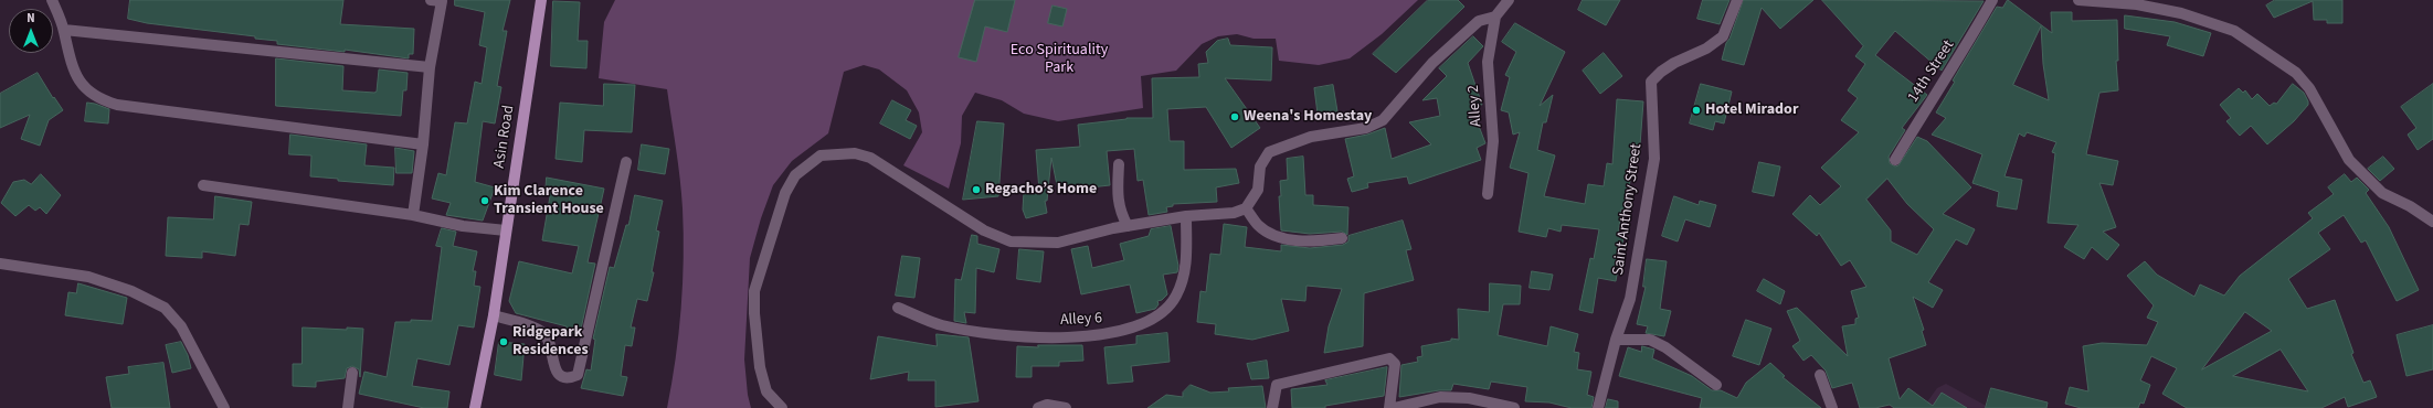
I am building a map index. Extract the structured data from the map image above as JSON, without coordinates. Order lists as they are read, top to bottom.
{
  "streets": {
    "main road": ["Asin Road"],
    "street": [
      "14th Street",
      "Alley 2",
      "Saint Anthony Street",
      "Alley 6"
    ]
  },
  "parks": ["Eco Spirituality Park"],
  "places": [
    "Hotel Mirador",
    "Weena's Homestay",
    "Regacho’s Home",
    "Kim Clarence Transient House",
    "Ridgepark Residences"
  ],
  "north": "top"
}
